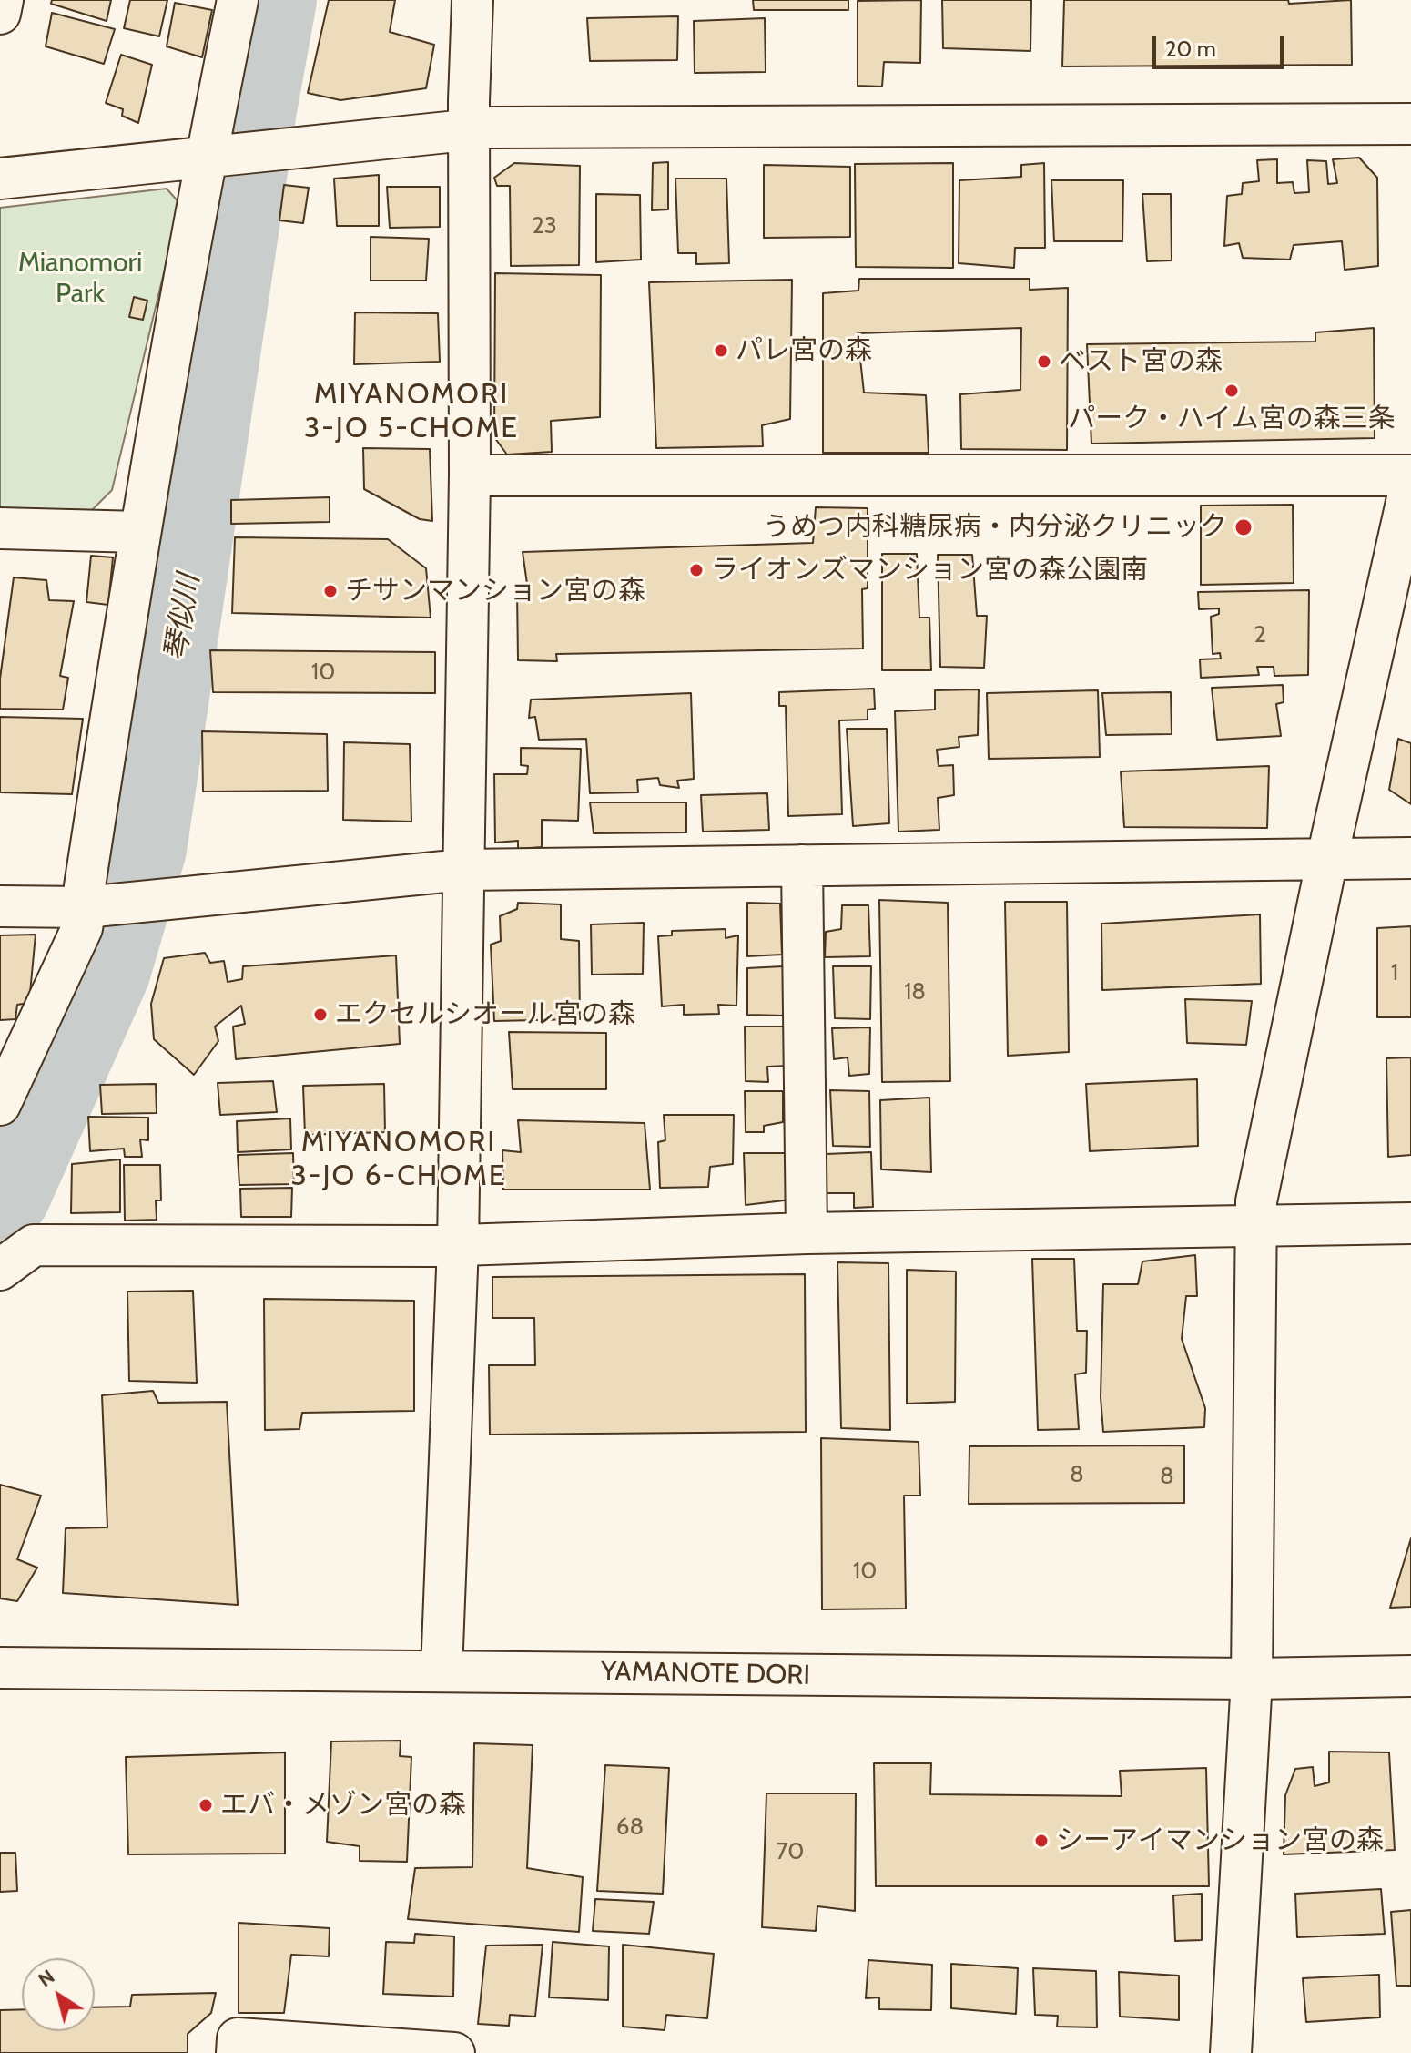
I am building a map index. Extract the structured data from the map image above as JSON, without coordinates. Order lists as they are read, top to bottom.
{
  "streets": {
    "street": ["YAMANOTE DORI"]
  },
  "districts": ["MIYANOMORI 3-JO 5-CHOME", "MIYANOMORI 3-JO 6-CHOME"],
  "water": ["琴似川"],
  "parks": ["Mianomori Park"],
  "places": [
    "パレ宮の森",
    "ベスト宮の森",
    "パーク・ハイム宮の森三条",
    "うめつ内科糖尿病・内分泌クリニック",
    "ライオンズマンション宮の森公園南",
    "チサンマンション宮の森",
    "エクセルシオール宮の森",
    "エバ・メゾン宮の森",
    "シーアイマンション宮の森"
  ],
  "house_numbers": [
    "23",
    "2",
    "10",
    "1",
    "18",
    "8",
    "8",
    "10",
    "68",
    "70"
  ],
  "scale_bar": "20 m",
  "north": "top left"
}
